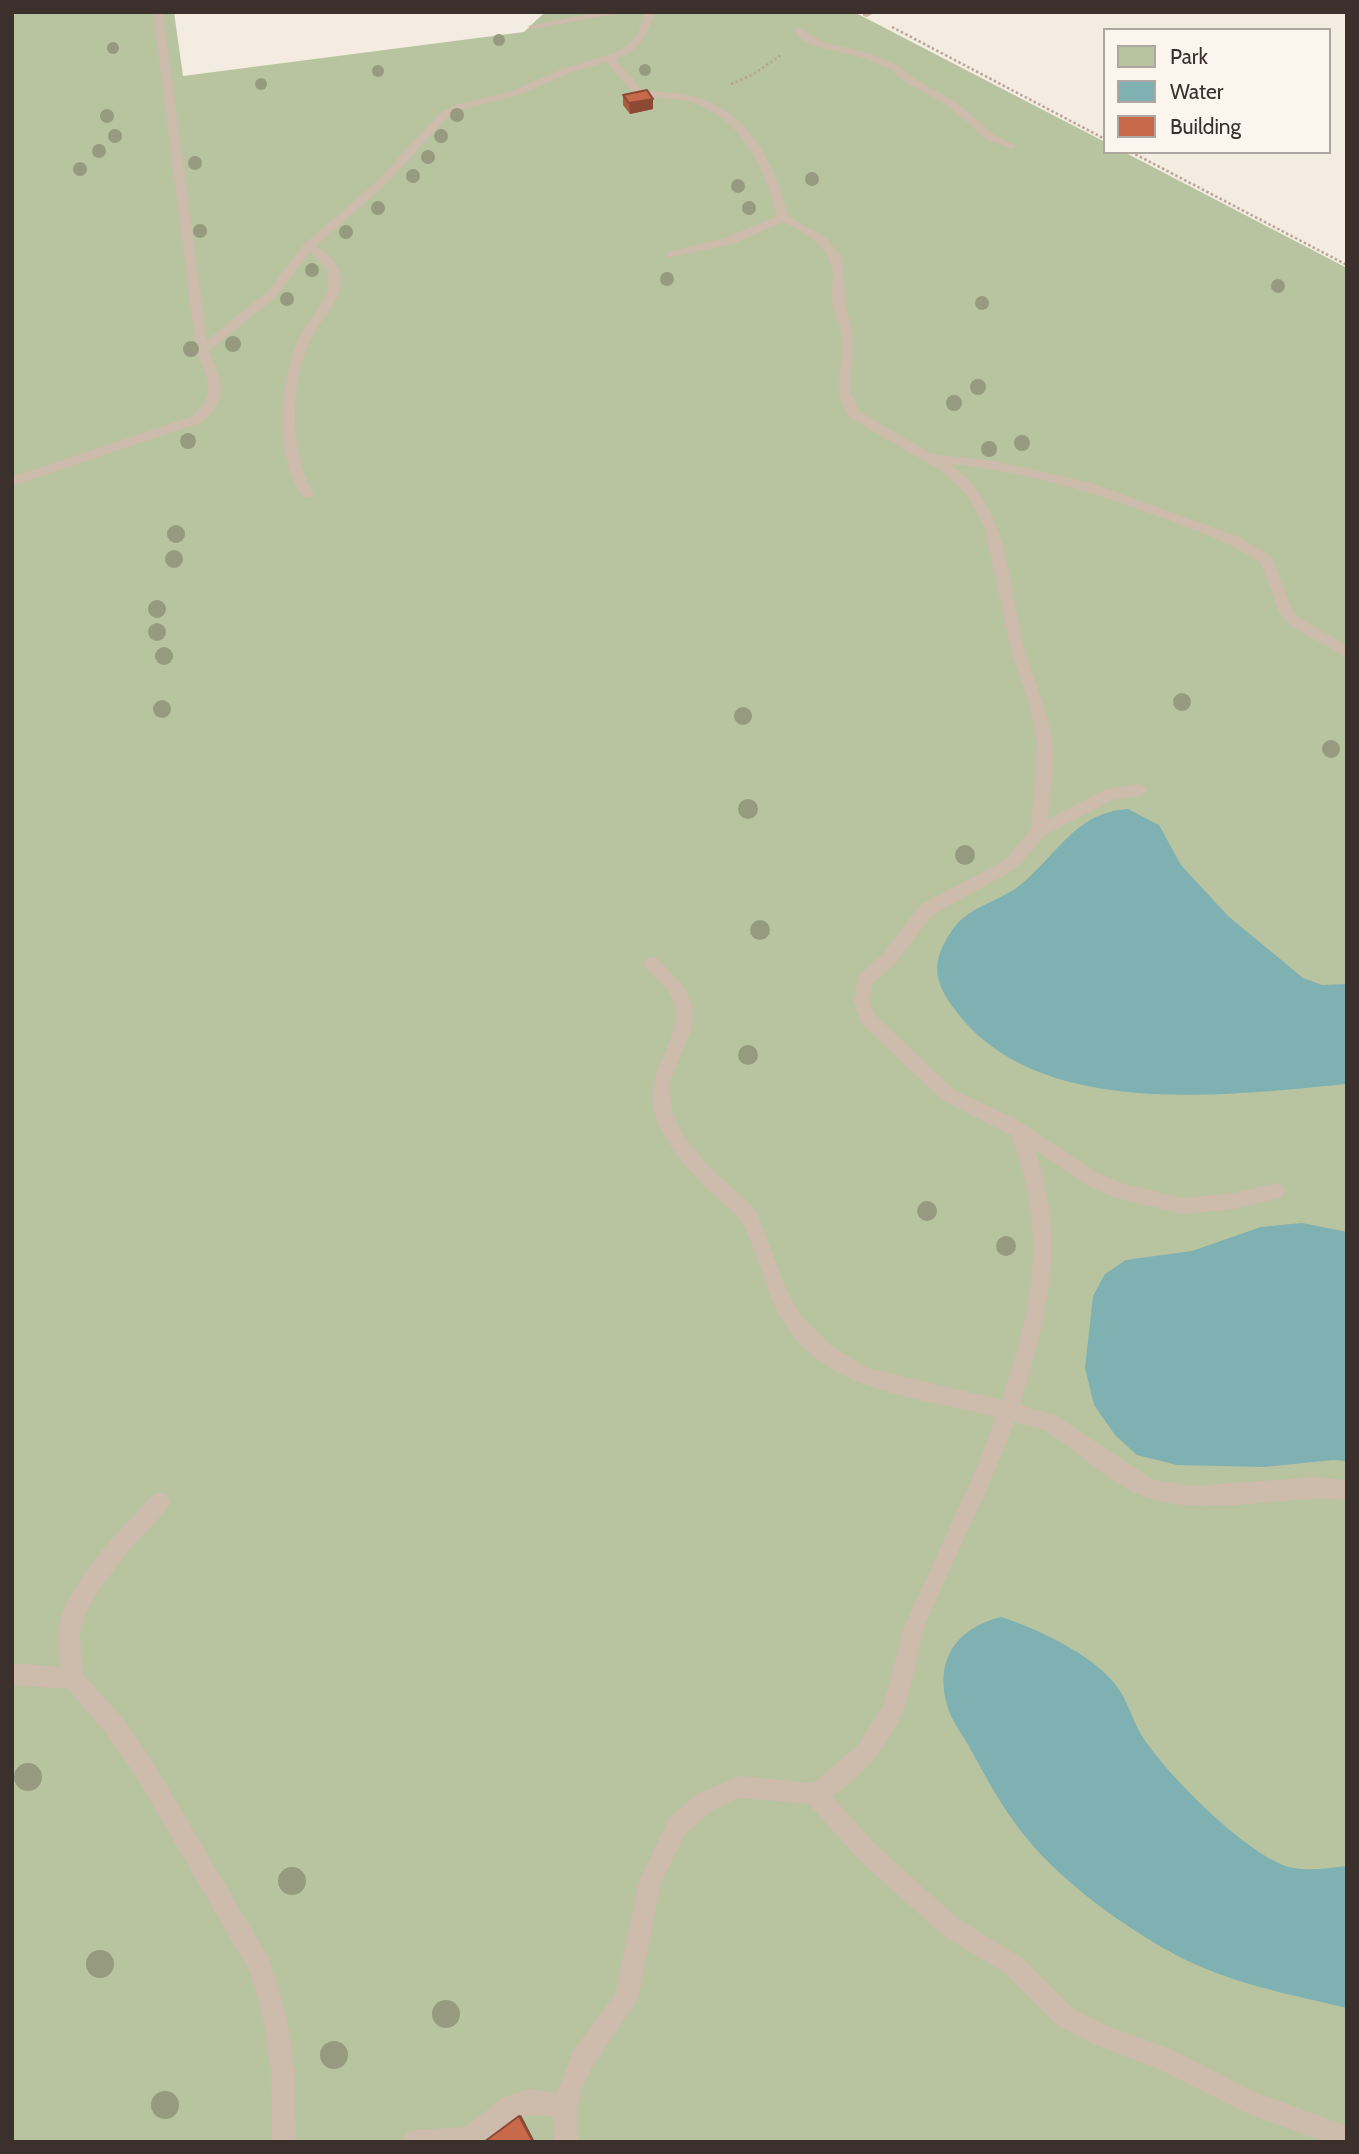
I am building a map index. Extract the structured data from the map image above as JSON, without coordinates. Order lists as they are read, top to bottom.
{
  "legend": ["Park", "Water", "Building"]
}
